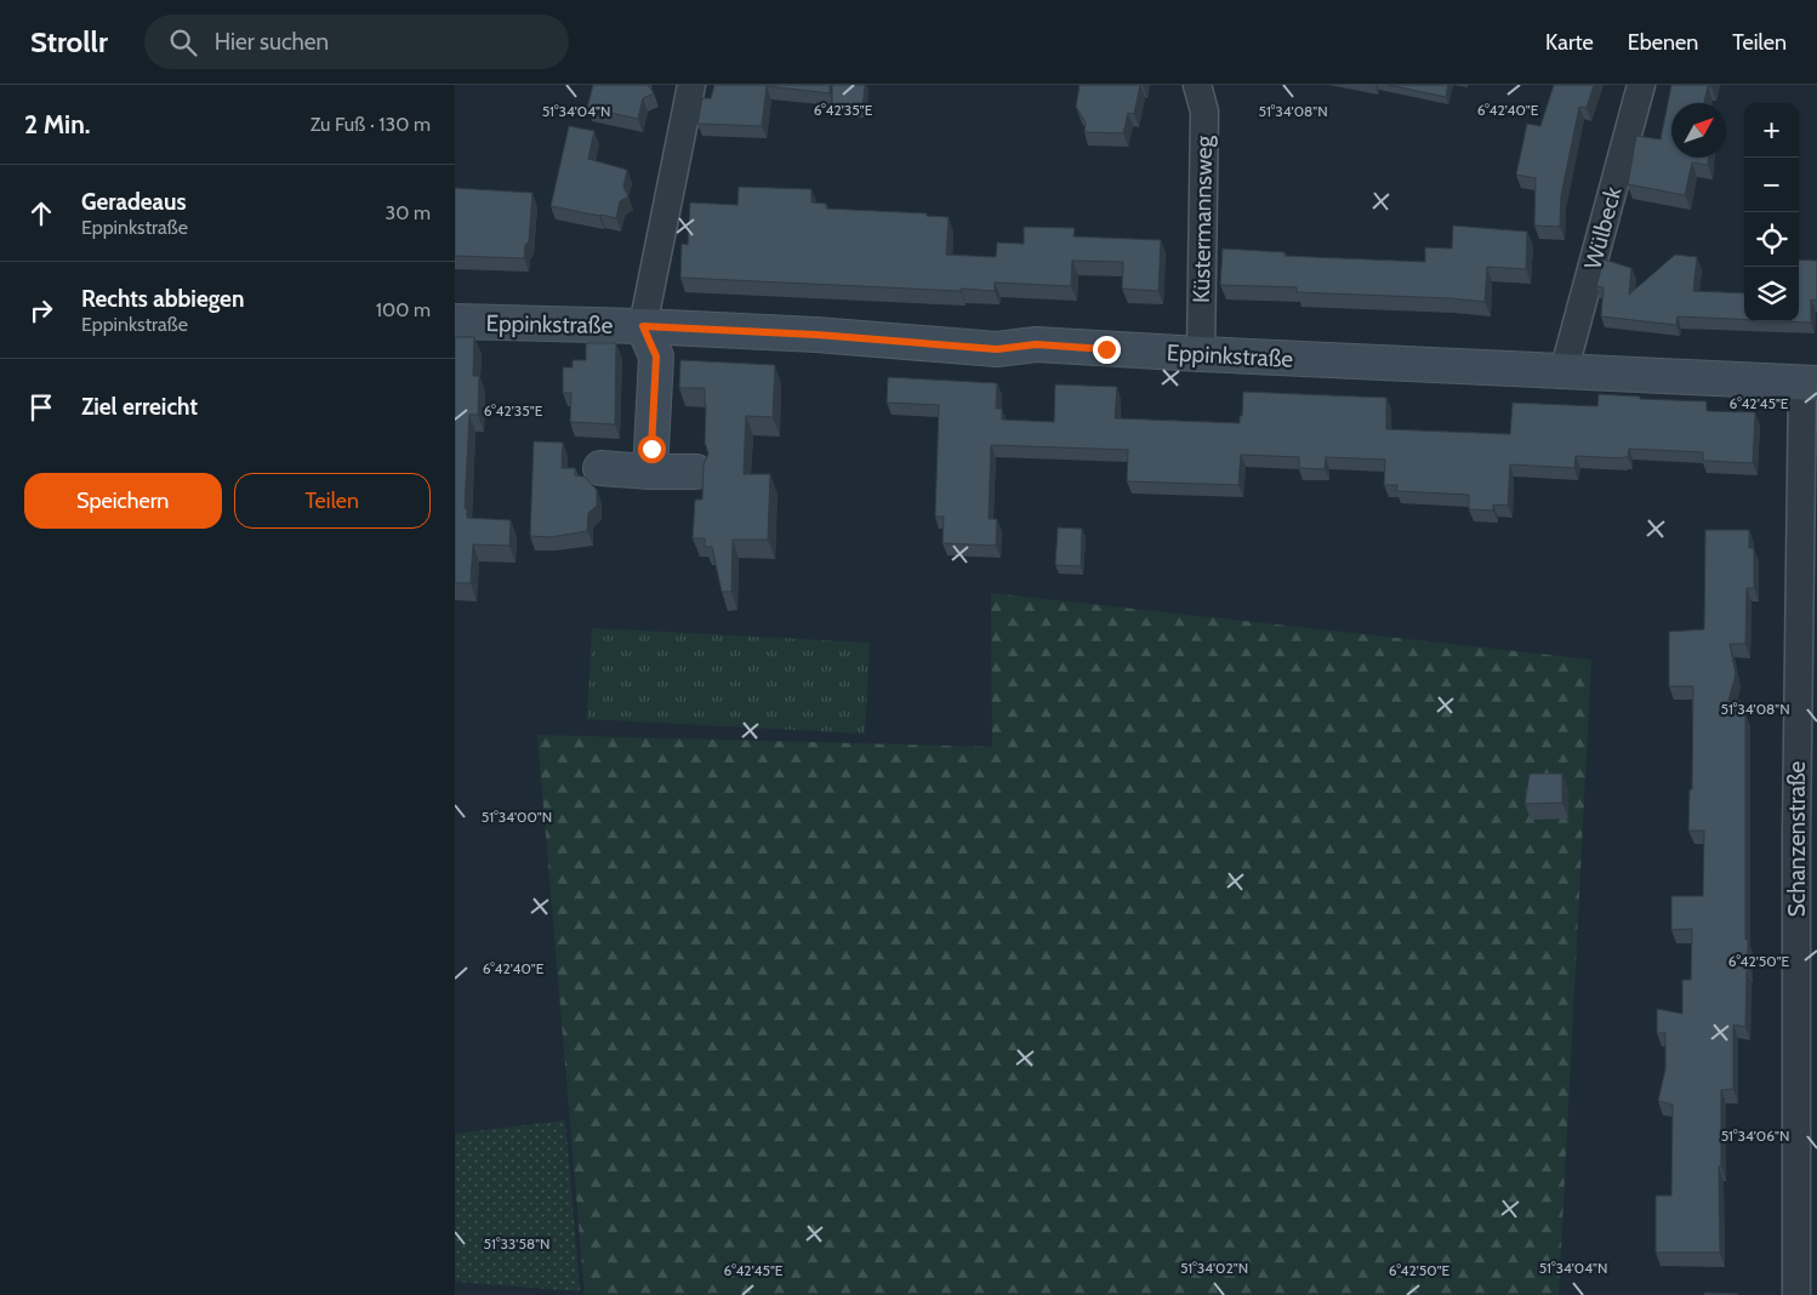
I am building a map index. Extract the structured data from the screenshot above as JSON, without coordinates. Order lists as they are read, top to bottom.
{
  "streets": {
    "street": [
      "Küstermannsweg",
      "Wülbeck",
      "Eppinkstraße",
      "Schanzenstraße"
    ]
  },
  "crossings": [
    ["Küstermannsweg", "Eppinkstraße"],
    ["Wülbeck", "Eppinkstraße"],
    ["Eppinkstraße", "Schanzenstraße"]
  ],
  "north": "top right",
  "page": {
    "header": "Strollr",
    "search": "Hier suchen",
    "nav": ["Karte", "Ebenen", "Teilen"],
    "heading": ["2 Min.", "Zu Fuß · 130 m"],
    "map_buttons": ["+", "−"],
    "list": [
      ["Geradeaus", "Eppinkstraße", "30 m"],
      ["Rechts abbiegen", "Eppinkstraße", "100 m"],
      "Ziel erreicht"
    ],
    "buttons": ["Speichern", "Teilen"]
  },
  "coordinates": [
    "6°42'35\"E",
    "6°42'40\"E",
    "51°34'04\"N",
    "51°34'08\"N",
    "6°42'45\"E",
    "51°34'00\"N",
    "6°42'50\"E",
    "51°34'06\"N",
    "51°33'58\"N",
    "51°34'02\"N"
  ]
}
